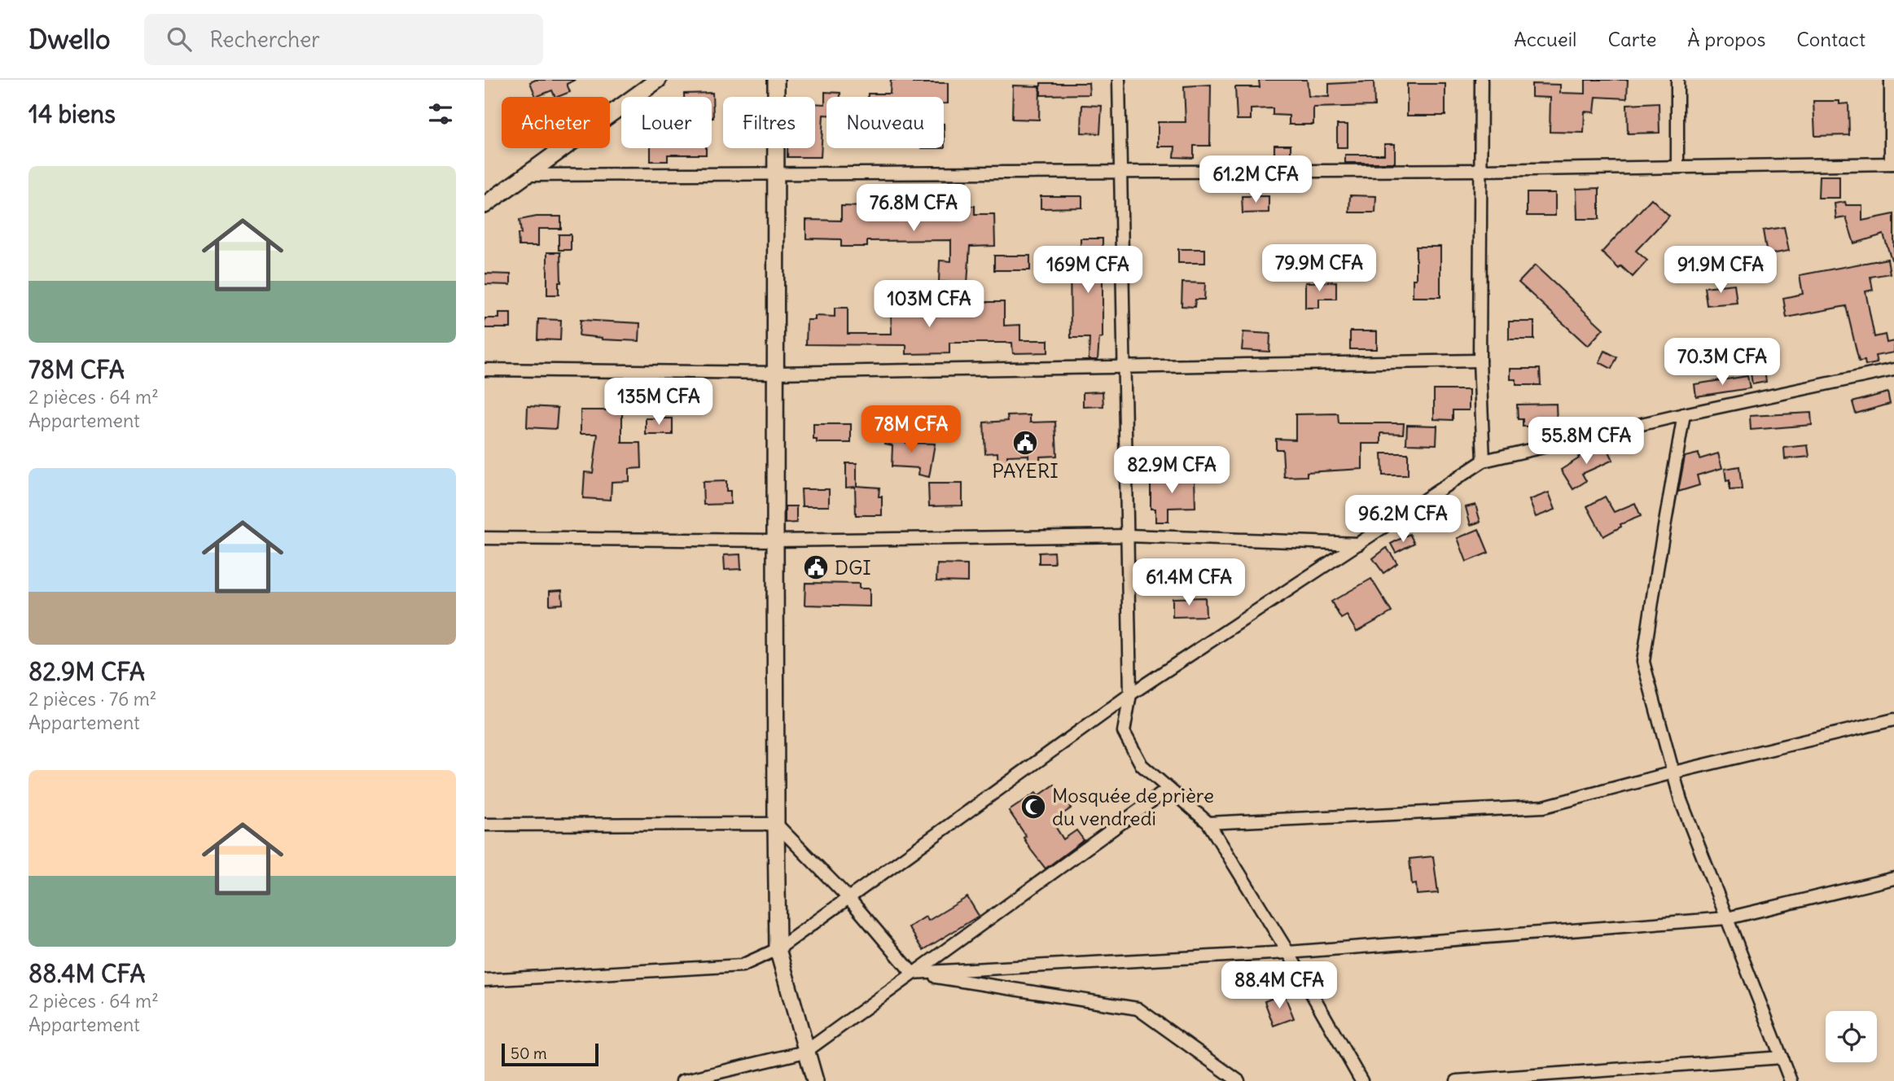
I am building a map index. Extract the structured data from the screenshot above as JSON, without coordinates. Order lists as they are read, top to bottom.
{
  "places": {
    "public building": ["PAYERI", "DGI"],
    "mosque": ["Mosquée de prière du vendredi"]
  },
  "scale_bar": "50 m",
  "page": {
    "header": "Dwello",
    "search": "Rechercher",
    "nav": [
      "Accueil",
      "Carte",
      "À propos",
      "Contact"
    ],
    "heading": "14 biens",
    "chip": [
      "Acheter",
      "Louer",
      "Filtres",
      "Nouveau"
    ],
    "list": [
      {
        "name": "78M CFA",
        "note": "2 pièces · 64 m² · Appartement"
      },
      {
        "name": "82.9M CFA",
        "note": "2 pièces · 76 m² · Appartement"
      },
      {
        "name": "88.4M CFA",
        "note": "2 pièces · 64 m² · Appartement"
      }
    ],
    "price": [
      "61.2M CFA",
      "76.8M CFA",
      "79.9M CFA",
      "169M CFA",
      "91.9M CFA",
      "103M CFA",
      "70.3M CFA",
      "135M CFA",
      "78M CFA",
      "55.8M CFA",
      "82.9M CFA",
      "96.2M CFA",
      "61.4M CFA",
      "88.4M CFA"
    ],
    "scale": "50 m"
  }
}
